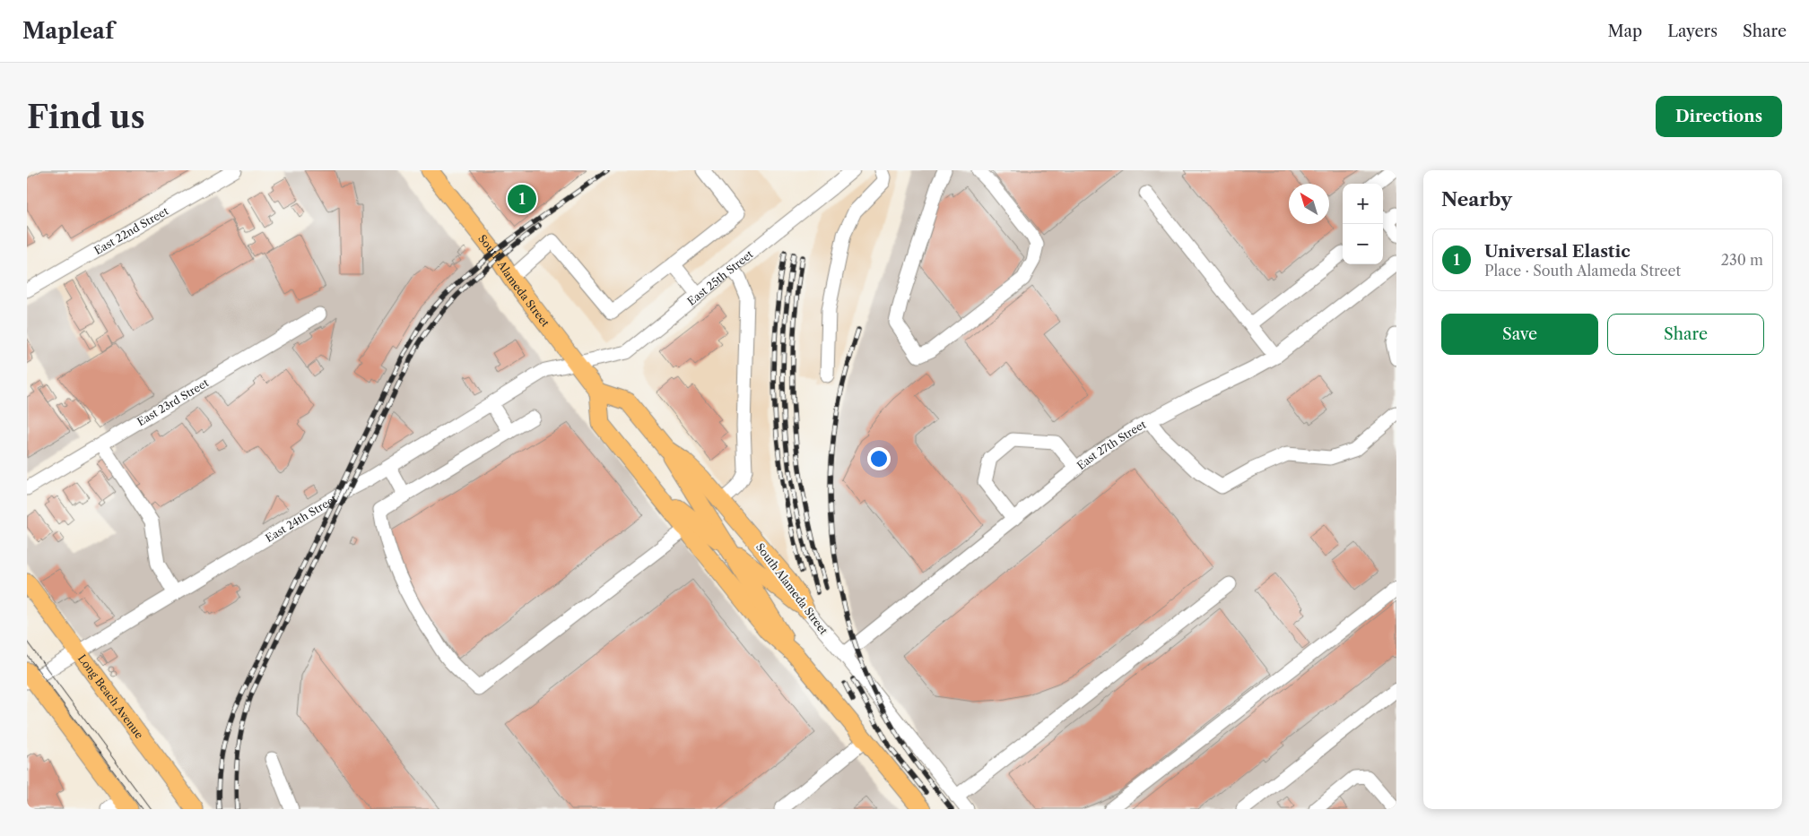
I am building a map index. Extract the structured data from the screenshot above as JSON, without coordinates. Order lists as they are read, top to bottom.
{
  "streets": {
    "main road": ["South Alameda Street", "Long Beach Avenue"],
    "street": [
      "East 22nd Street",
      "East 25th Street",
      "East 23rd Street",
      "East 27th Street",
      "East 24th Street"
    ]
  },
  "crossings": [
    ["East 25th Street", "South Alameda Street"],
    ["East 25th Street", "East 24th Street"],
    ["South Alameda Street", "East 27th Street"],
    ["South Alameda Street", "East 24th Street"],
    ["East 24th Street", "Long Beach Avenue"]
  ],
  "north": "top left",
  "page": {
    "header": "Mapleaf",
    "nav": ["Map", "Layers", "Share"],
    "buttons": [
      "Directions",
      ["Save", "Share"]
    ],
    "title": "Find us",
    "heading": "Nearby",
    "pins": "1",
    "map_buttons": ["+", "−"],
    "list": [
      {
        "mark": "1",
        "name": "Universal Elastic",
        "note": "Place · South Alameda Street",
        "value": "230 m"
      }
    ]
  }
}
